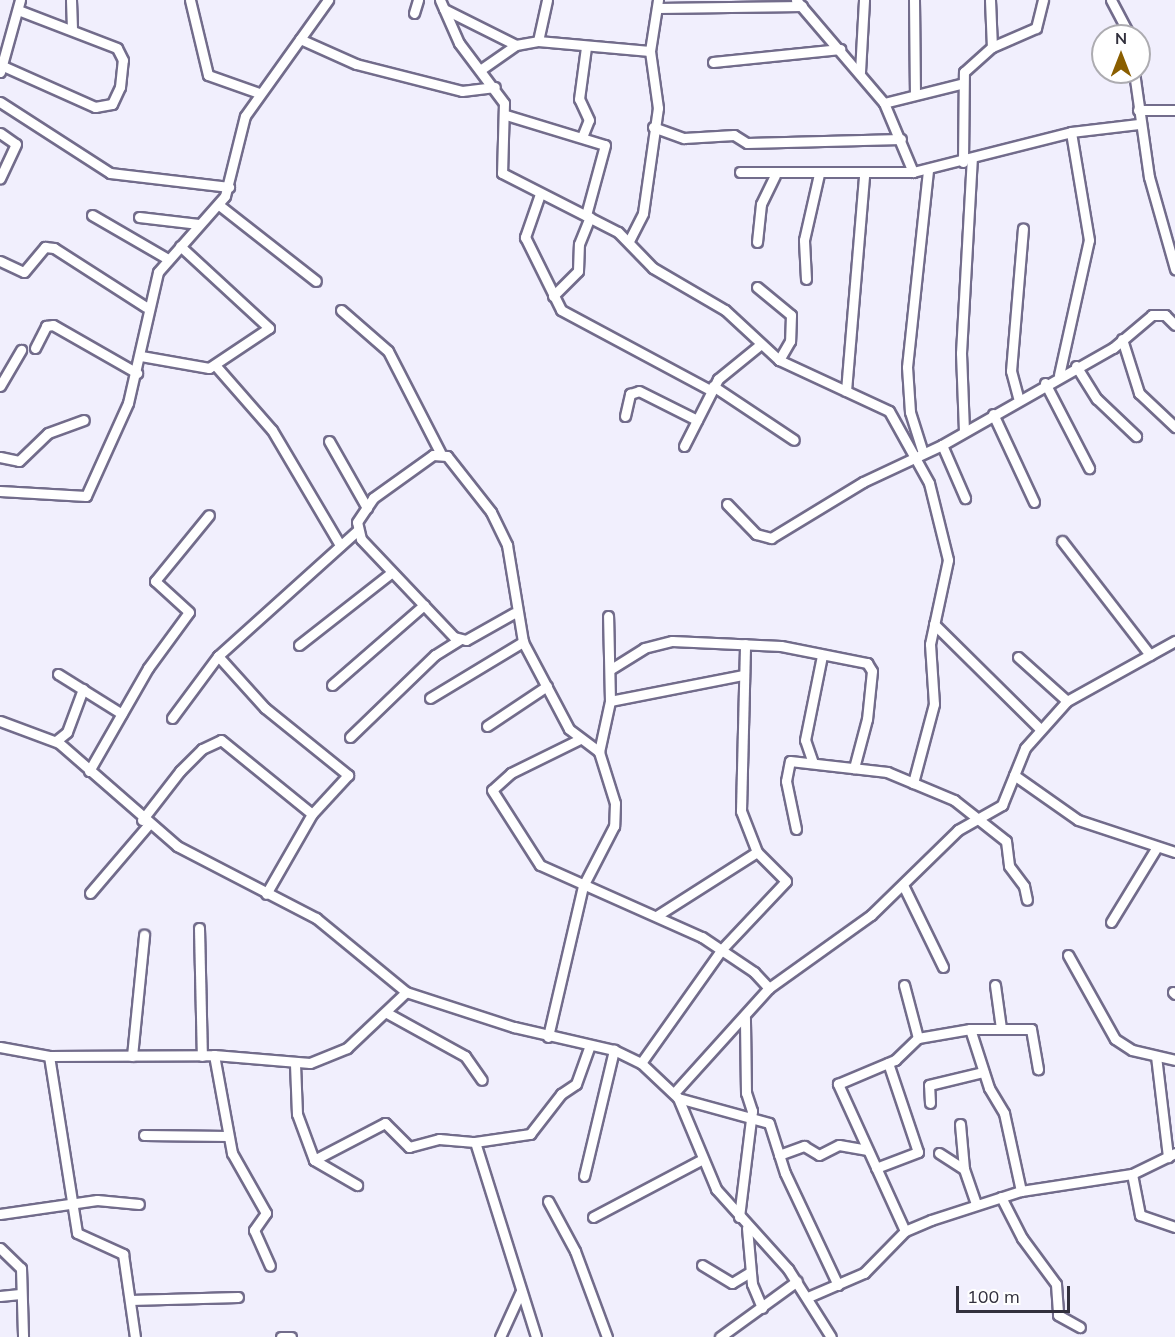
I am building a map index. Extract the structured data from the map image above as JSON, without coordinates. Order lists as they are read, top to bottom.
{
  "scale_bar": "100 m",
  "north": "top"
}
